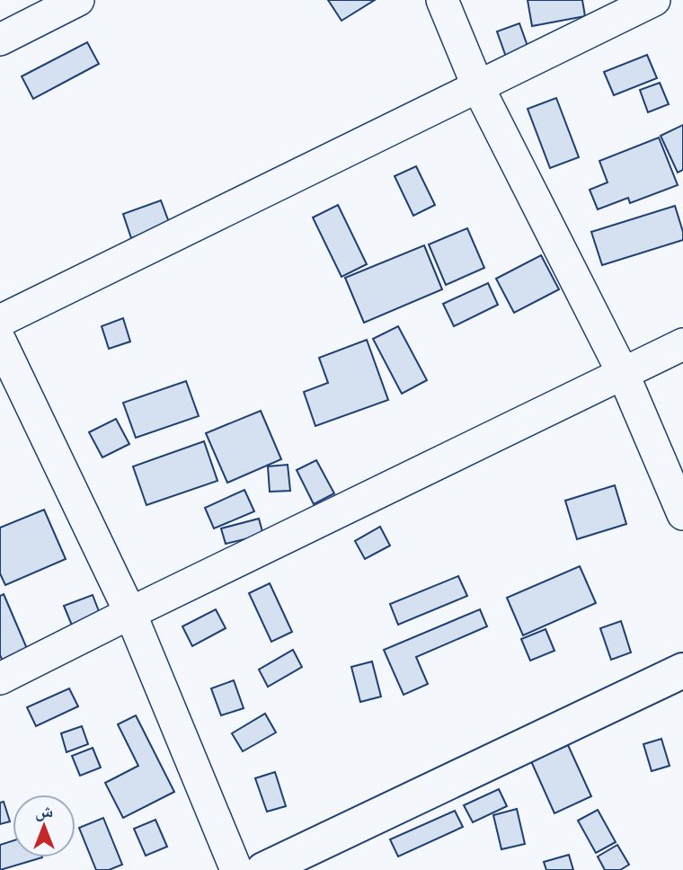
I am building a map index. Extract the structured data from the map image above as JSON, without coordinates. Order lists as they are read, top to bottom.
{
  "north": "top"
}
